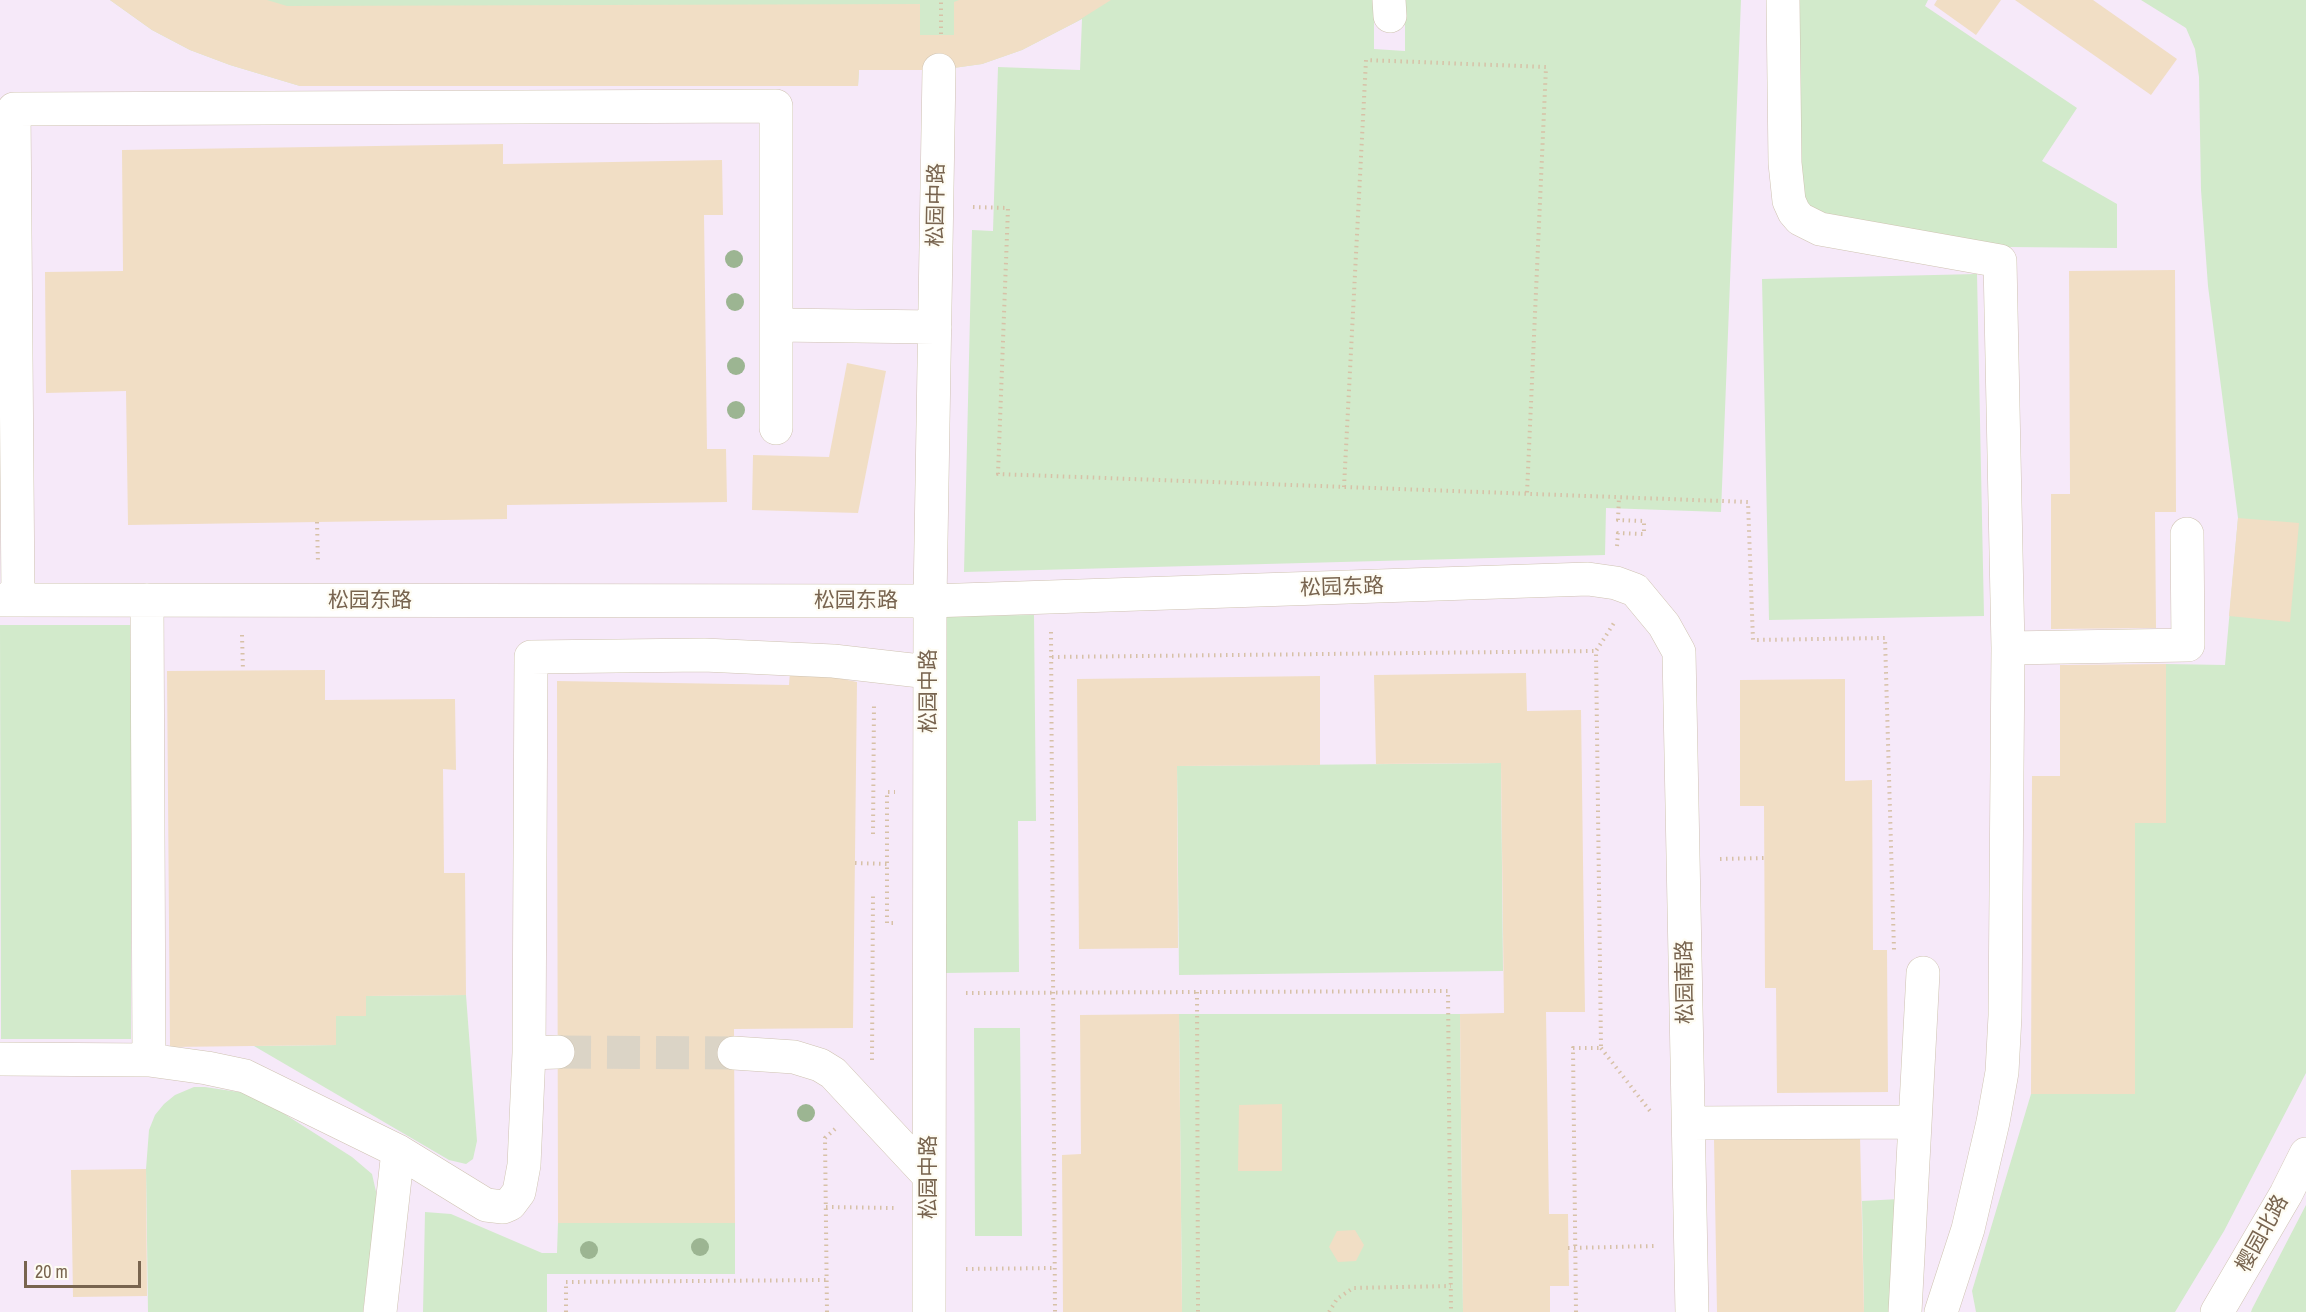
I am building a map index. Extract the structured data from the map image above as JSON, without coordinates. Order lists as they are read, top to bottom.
{
  "streets": {
    "street": [
      "松园中路",
      "松园东路",
      "松园南路",
      "樱园北路"
    ]
  },
  "crossings": [
    ["松园中路", "松园东路"],
    ["松园东路", "松园南路"]
  ],
  "scale_bar": "20 m"
}
